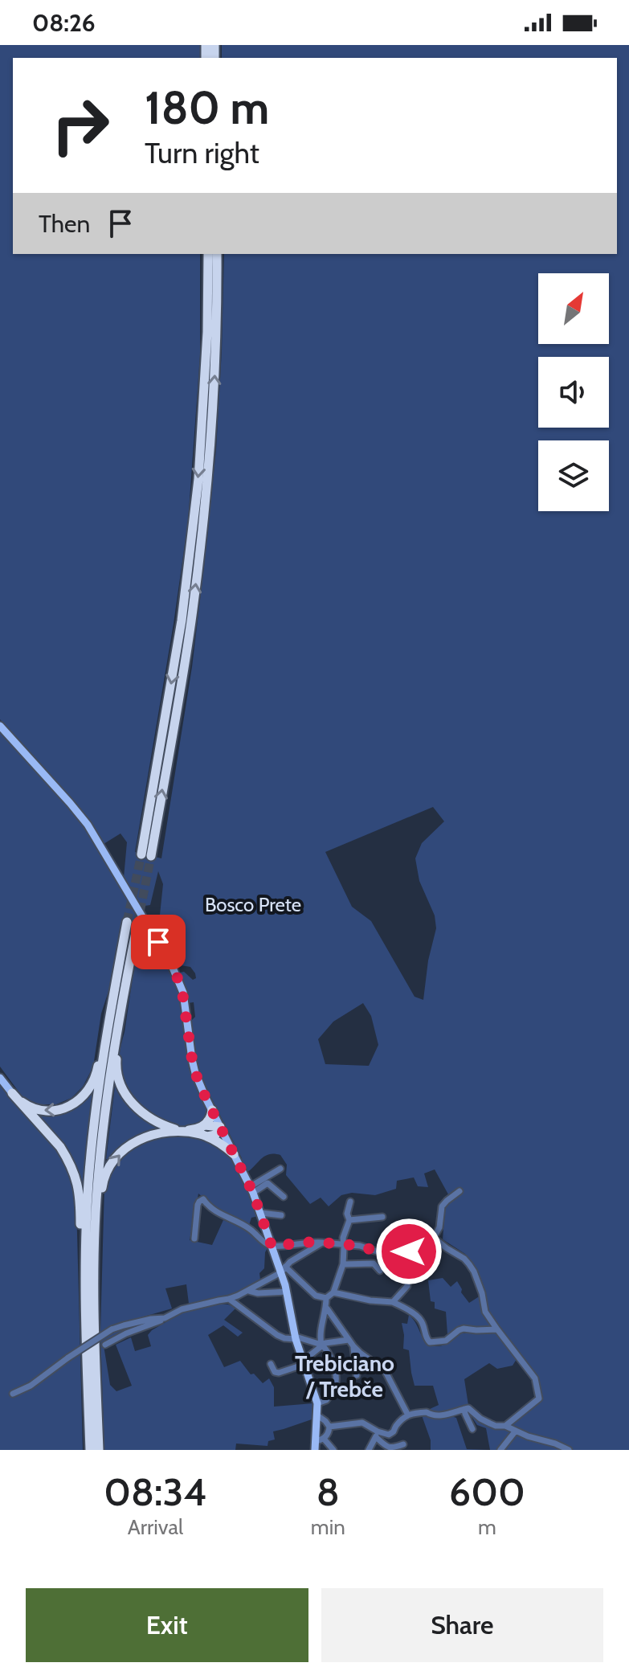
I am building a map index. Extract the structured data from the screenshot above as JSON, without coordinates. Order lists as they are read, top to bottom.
{
  "districts": ["Trebiciano / Trebče"],
  "parks": ["Bosco Prete"],
  "north": "top right",
  "page": {
    "status": "08:26",
    "turn": ["180 m", "Turn right"],
    "then": "Then",
    "eta": [
      "08:34",
      "Arrival",
      "8",
      "min",
      "600",
      "m"
    ],
    "buttons": ["Exit", "Share"]
  }
}
